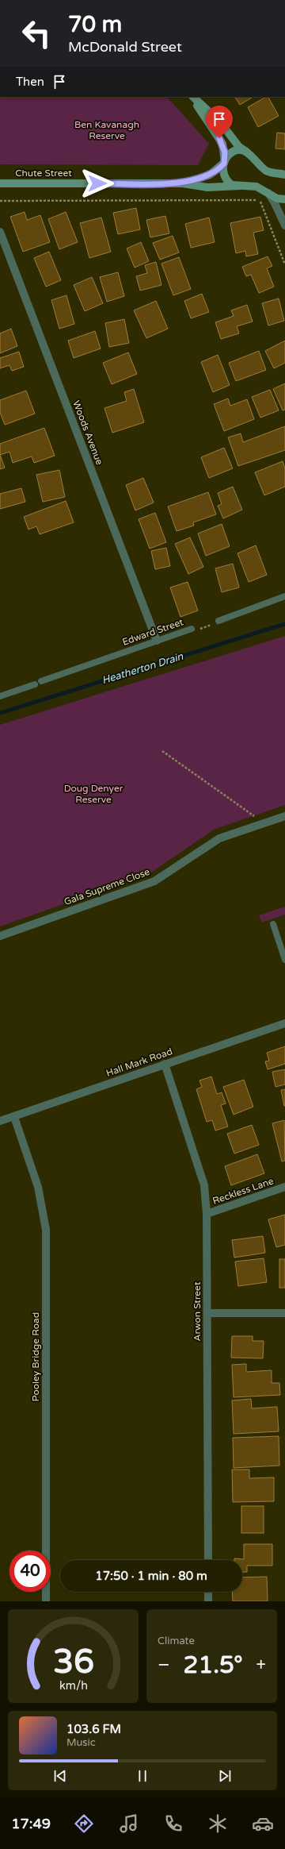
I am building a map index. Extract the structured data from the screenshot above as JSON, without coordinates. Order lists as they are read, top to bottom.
{
  "streets": {
    "street": [
      "Chute Street",
      "Woods Avenue",
      "Gala Supreme Close",
      "Hall Mark Road",
      "Reckless Lane",
      "Arwon Street",
      "Pooley Bridge Road"
    ],
    "lane": ["Edward Street"]
  },
  "crossings": [
    ["Woods Avenue", "Edward Street"],
    ["Hall Mark Road", "Arwon Street"],
    ["Hall Mark Road", "Pooley Bridge Road"],
    ["Reckless Lane", "Arwon Street"]
  ],
  "water": ["Heatherton Drain"],
  "parks": ["Ben Kavanagh Reserve", "Doug Denyer Reserve"],
  "page": {
    "turn": ["70 m", "McDonald Street"],
    "then": "Then",
    "limit": "40",
    "trip": "17:50 · 1 min · 80 m",
    "tile": "Climate",
    "heat": ["−", "21.5°", "+"],
    "song": ["103.6 FM", "Music"],
    "tabs": "17:49",
    "gauge": ["36", "km/h"]
  }
}
